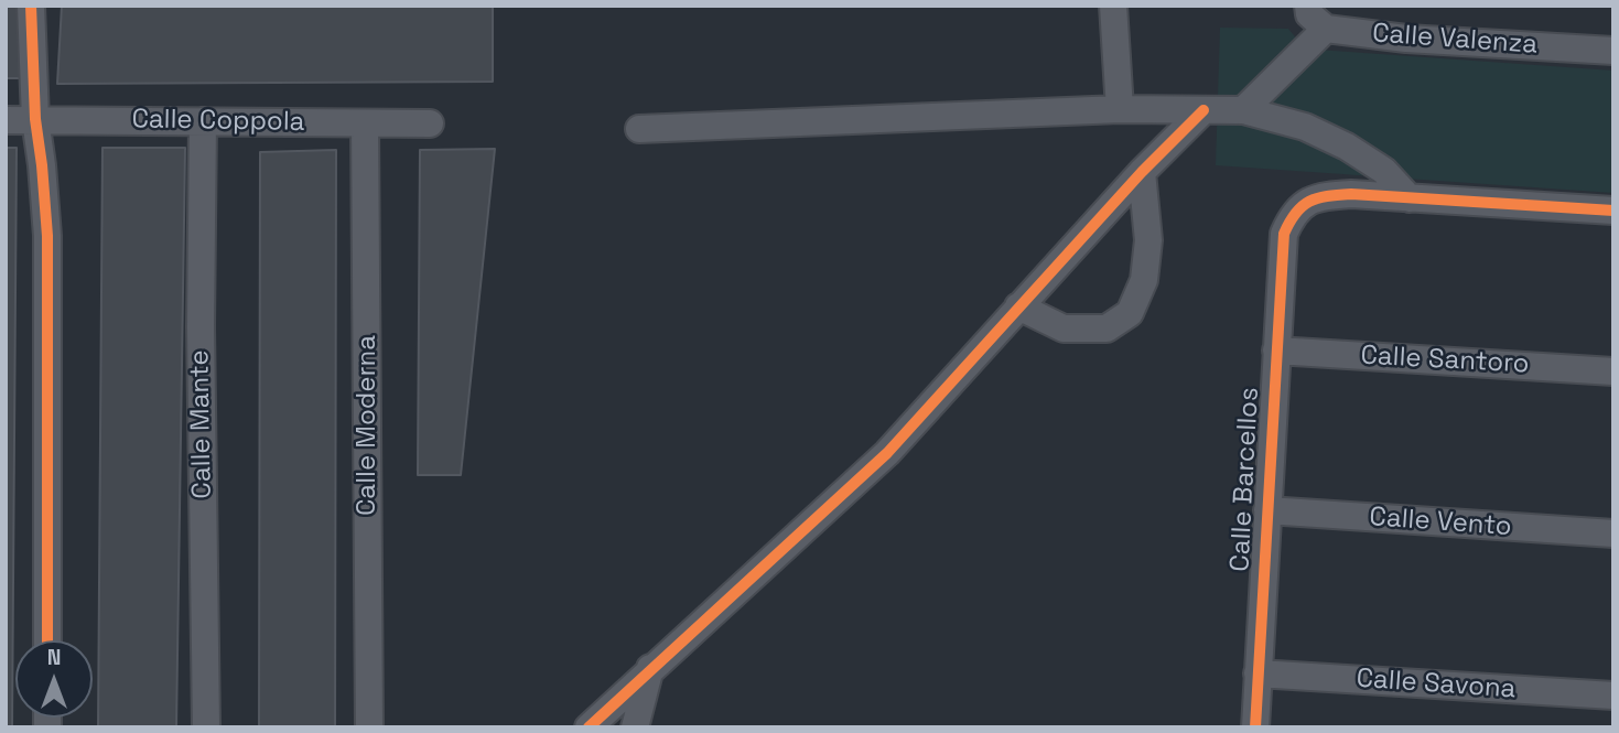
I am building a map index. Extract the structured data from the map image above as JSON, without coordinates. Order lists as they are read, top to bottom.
{
  "streets": {
    "street": [
      "Calle Valenza",
      "Calle Coppola",
      "Calle Santoro",
      "Calle Mante",
      "Calle Moderna",
      "Calle Barcellos",
      "Calle Vento",
      "Calle Savona"
    ]
  },
  "crossings": [
    ["Calle Coppola", "Calle Mante"],
    ["Calle Coppola", "Calle Moderna"],
    ["Calle Santoro", "Calle Barcellos"],
    ["Calle Barcellos", "Calle Vento"],
    ["Calle Barcellos", "Calle Savona"]
  ],
  "north": "top"
}
